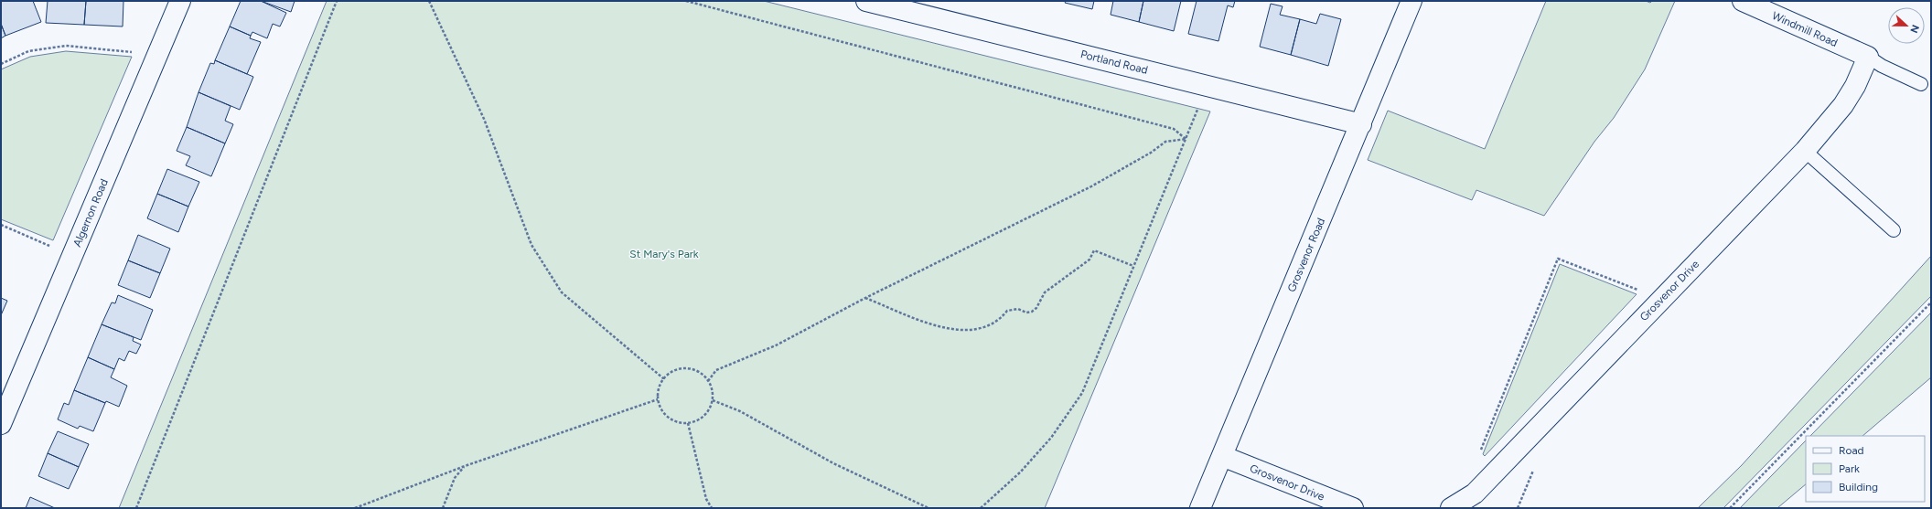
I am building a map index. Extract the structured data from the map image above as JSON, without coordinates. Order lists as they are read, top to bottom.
{
  "streets": {
    "street": [
      "Windmill Road",
      "Portland Road",
      "Algernon Road",
      "Grosvenor Road",
      "Grosvenor Drive"
    ]
  },
  "crossings": [
    ["Windmill Road", "Grosvenor Drive"],
    ["Portland Road", "Grosvenor Road"],
    ["Grosvenor Road", "Grosvenor Drive"]
  ],
  "parks": ["St Mary's Park"],
  "legend": ["Road", "Park", "Building"],
  "north": "right"
}
